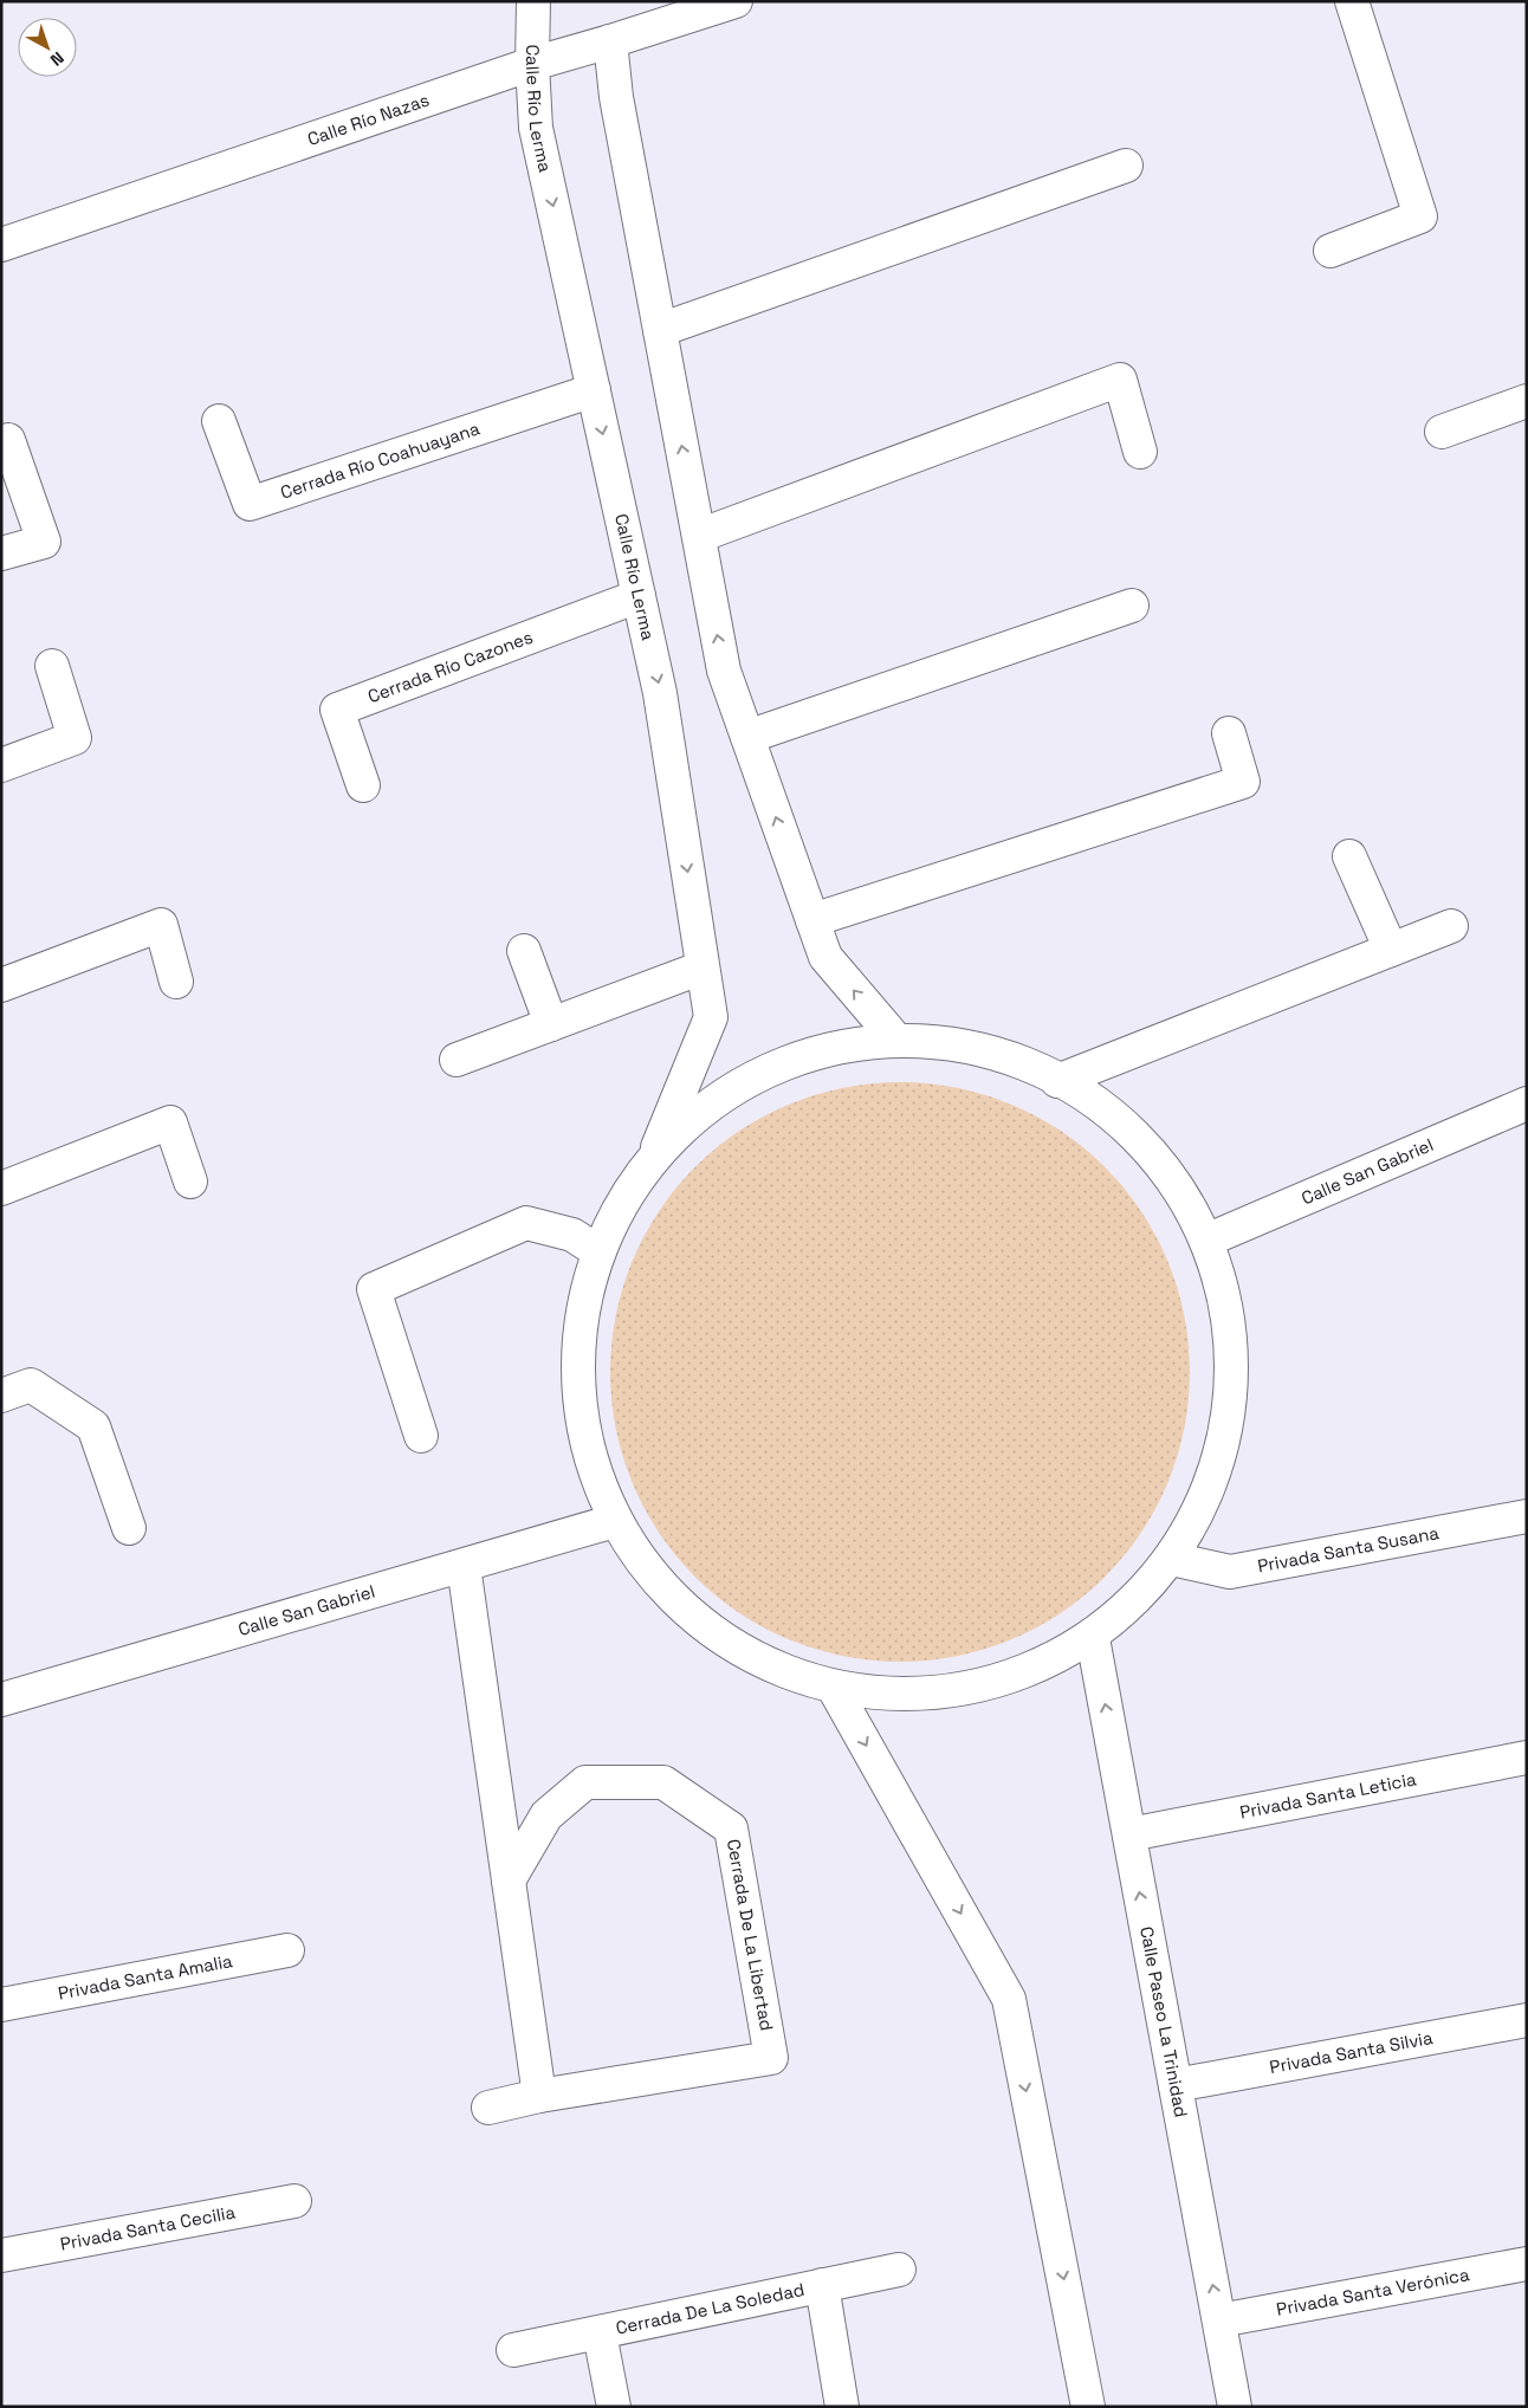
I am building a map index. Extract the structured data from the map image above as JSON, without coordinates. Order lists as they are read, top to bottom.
{
  "streets": {
    "street": [
      "Calle Río Lerma",
      "Calle Río Nazas",
      "Cerrada Río Coahuayana",
      "Cerrada Río Cazones",
      "Calle San Gabriel",
      "Privada Santa Susana",
      "Privada Santa Leticia",
      "Cerrada De La Libertad",
      "Privada Santa Amalia",
      "Calle Paseo La Trinidad",
      "Privada Santa Silvia",
      "Privada Santa Cecilia",
      "Privada Santa Verónica",
      "Cerrada De La Soledad"
    ]
  },
  "crossings": [
    ["Calle Río Lerma", "Calle Río Nazas"],
    ["Calle Río Lerma", "Cerrada Río Coahuayana"],
    ["Calle Río Lerma", "Cerrada Río Cazones"],
    ["Privada Santa Leticia", "Calle Paseo La Trinidad"],
    ["Calle Paseo La Trinidad", "Privada Santa Silvia"],
    ["Calle Paseo La Trinidad", "Privada Santa Verónica"]
  ],
  "north": "bottom right"
}
